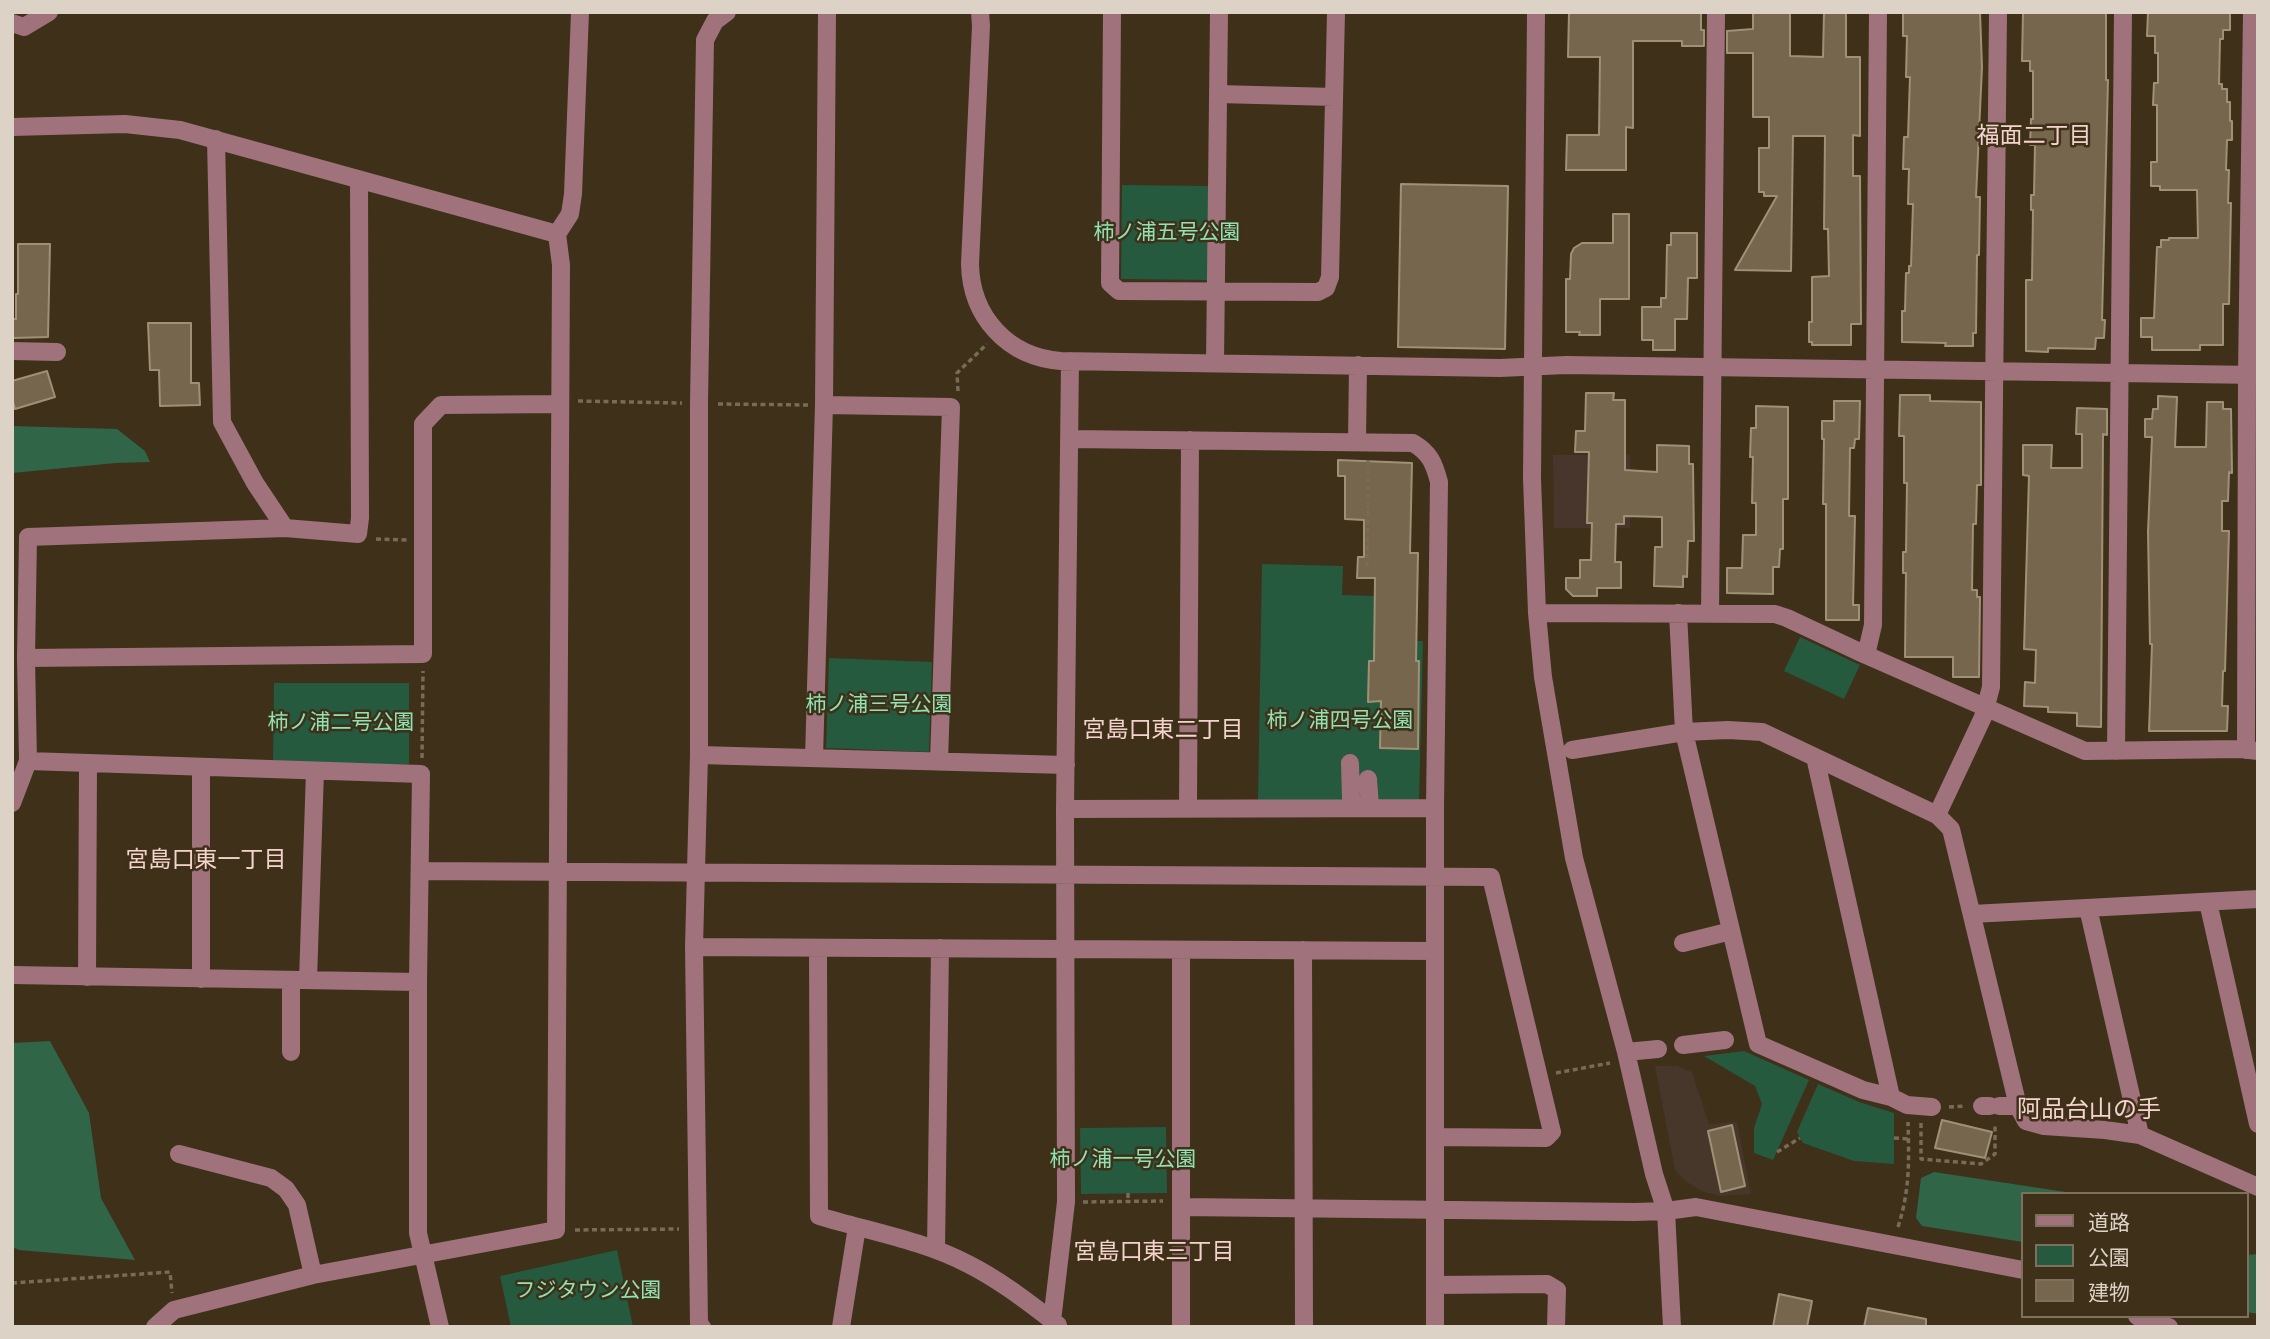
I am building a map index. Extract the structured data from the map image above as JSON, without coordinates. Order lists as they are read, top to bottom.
{
  "districts": [
    "福面二丁目",
    "宮島口東二丁目",
    "宮島口東一丁目",
    "阿品台山の手",
    "宮島口東三丁目"
  ],
  "parks": [
    "柿ノ浦五号公園",
    "柿ノ浦三号公園",
    "柿ノ浦四号公園",
    "柿ノ浦二号公園",
    "柿ノ浦一号公園",
    "フジタウン公園"
  ],
  "legend": ["道路", "公園", "建物"]
}
